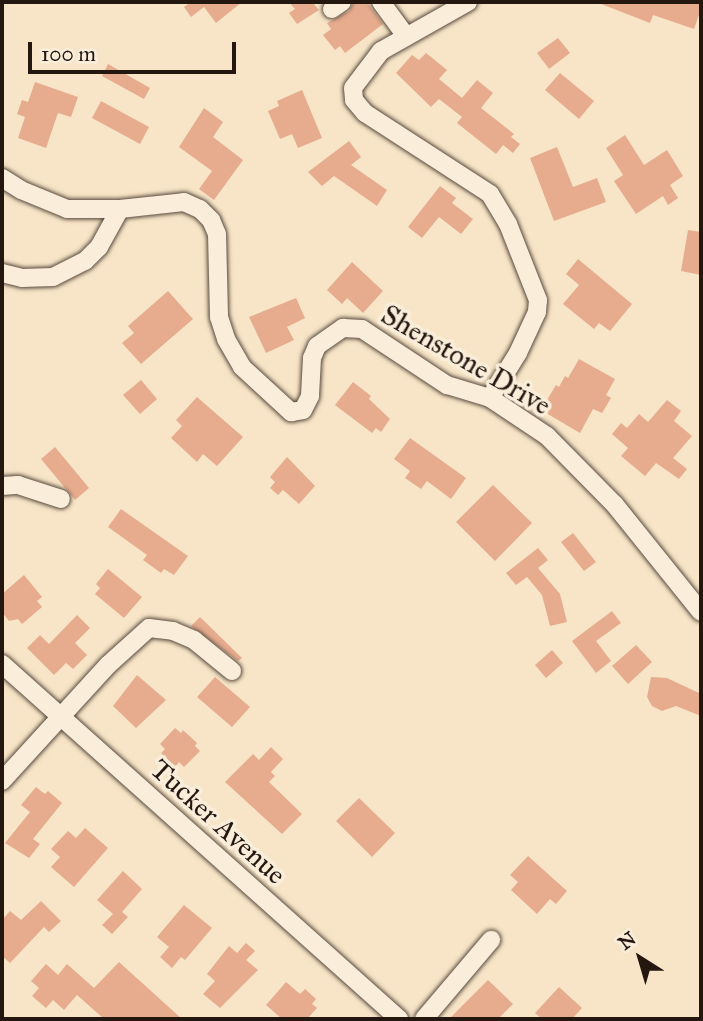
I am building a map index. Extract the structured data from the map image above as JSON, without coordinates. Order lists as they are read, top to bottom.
{
  "streets": {
    "street": ["Shenstone Drive", "Tucker Avenue"]
  },
  "scale_bar": "100 m",
  "north": "top left"
}
